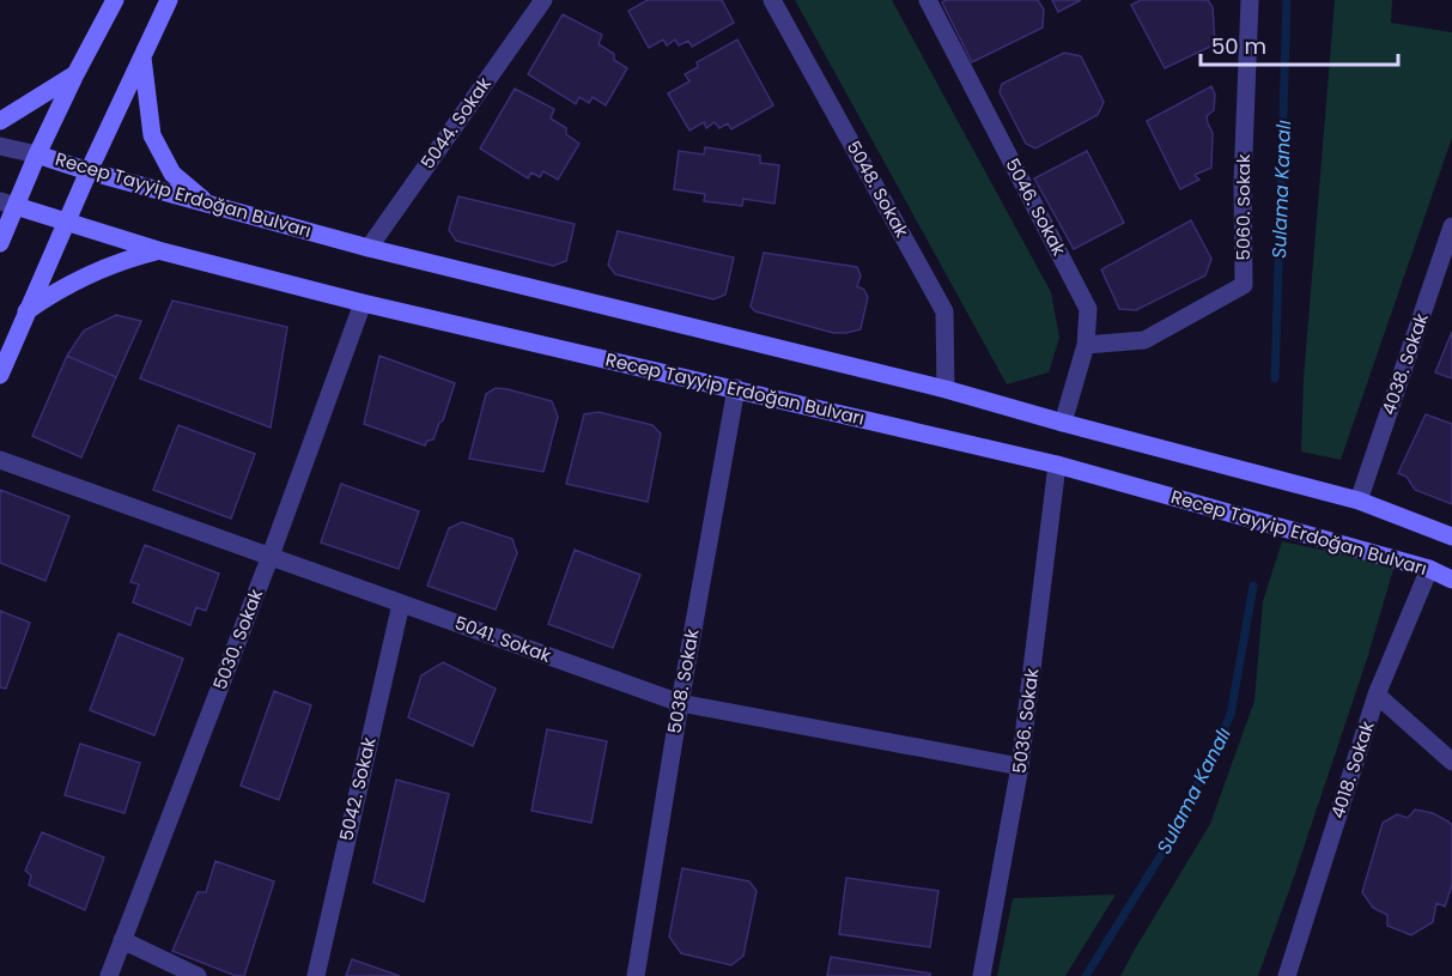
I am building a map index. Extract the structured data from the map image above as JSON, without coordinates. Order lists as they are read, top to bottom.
{
  "streets": {
    "main road": ["Recep Tayyip Erdoğan Bulvarı"],
    "street": [
      "5044. Sokak",
      "5048. Sokak",
      "5046. Sokak",
      "5060. Sokak",
      "4038. Sokak",
      "5030. Sokak",
      "5041. Sokak",
      "5038. Sokak",
      "5036. Sokak",
      "4018. Sokak",
      "5042. Sokak"
    ]
  },
  "crossings": [
    ["5044. Sokak", "Recep Tayyip Erdoğan Bulvarı"],
    ["5048. Sokak", "Recep Tayyip Erdoğan Bulvarı"],
    ["Recep Tayyip Erdoğan Bulvarı", "5046. Sokak"],
    ["Recep Tayyip Erdoğan Bulvarı", "4038. Sokak"],
    ["Recep Tayyip Erdoğan Bulvarı", "5030. Sokak"],
    ["Recep Tayyip Erdoğan Bulvarı", "5038. Sokak"],
    ["Recep Tayyip Erdoğan Bulvarı", "5036. Sokak"],
    ["Recep Tayyip Erdoğan Bulvarı", "4018. Sokak"],
    ["5046. Sokak", "5060. Sokak"],
    ["5030. Sokak", "5041. Sokak"],
    ["5041. Sokak", "5038. Sokak"],
    ["5041. Sokak", "5036. Sokak"],
    ["5041. Sokak", "5042. Sokak"]
  ],
  "water": ["Sulama Kanalı"],
  "scale_bar": "50 m"
}
